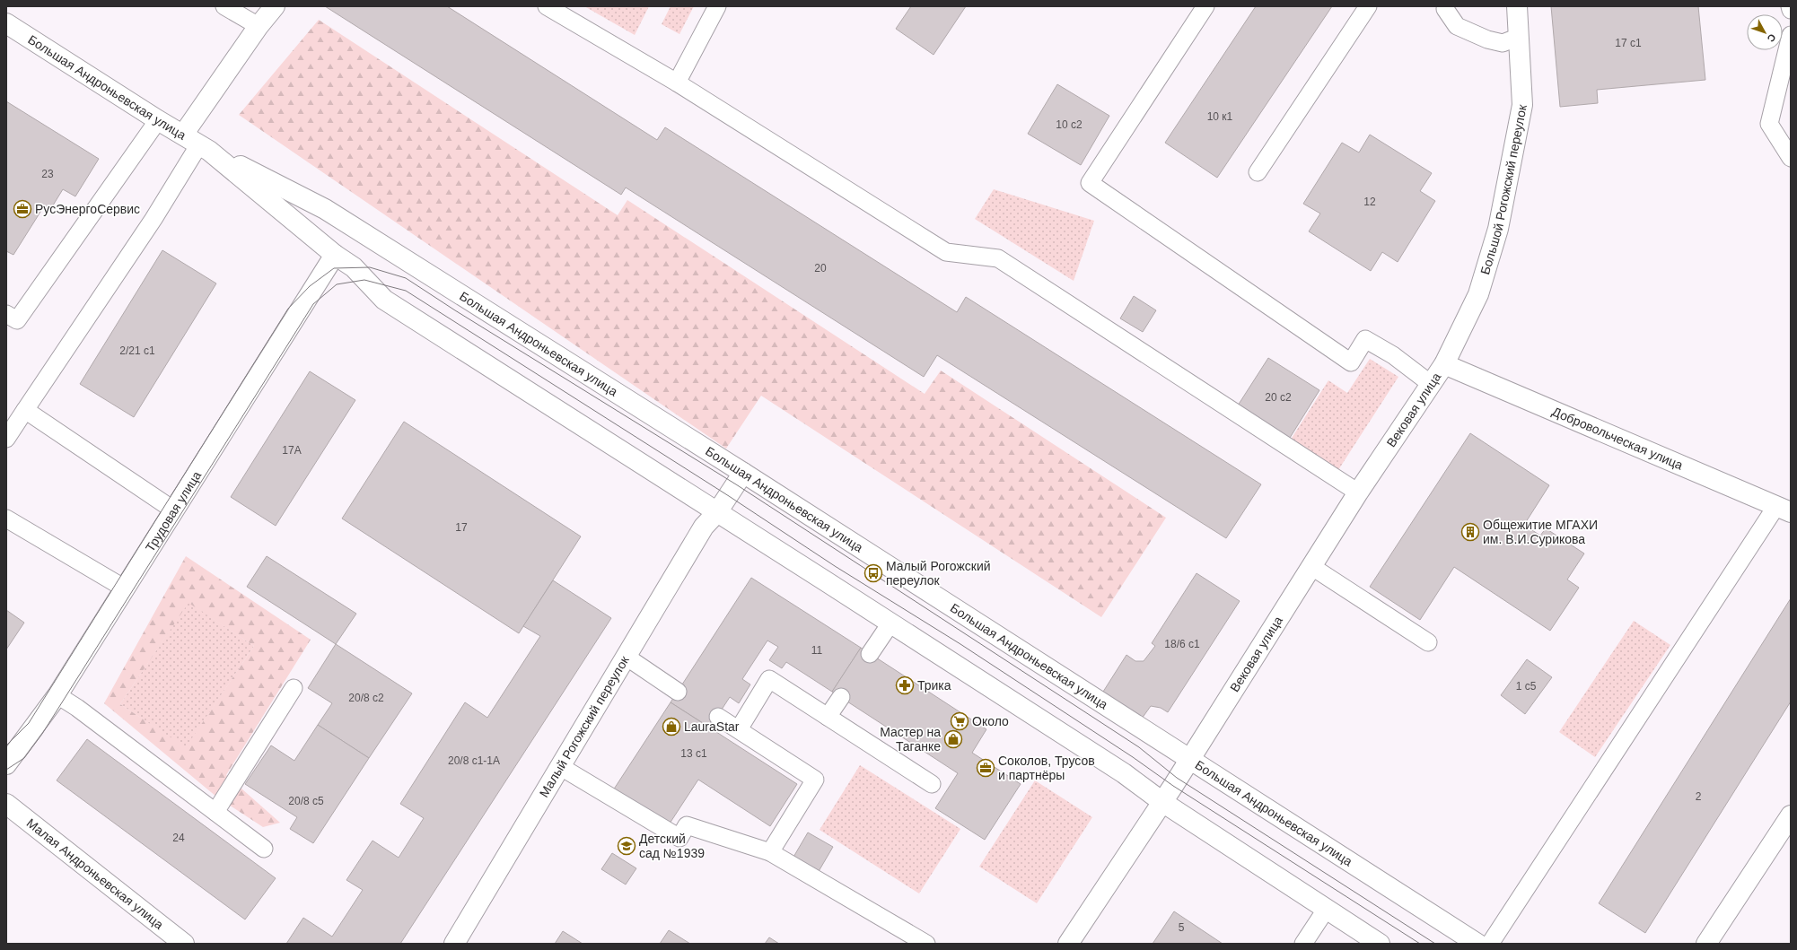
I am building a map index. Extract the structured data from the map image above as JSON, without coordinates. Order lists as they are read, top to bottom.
{
  "streets": {
    "street": [
      "Большая Андроньевская улица",
      "Большой Рогожский переулок",
      "Вековая улица",
      "Добровольческая улица",
      "Трудовая улица",
      "Малый Рогожский переулок",
      "Малая Андроньевская улица"
    ]
  },
  "crossings": [
    ["Большая Андроньевская улица", "Вековая улица"],
    ["Большая Андроньевская улица", "Трудовая улица"],
    ["Большая Андроньевская улица", "Малый Рогожский переулок"],
    ["Большой Рогожский переулок", "Вековая улица"],
    ["Большой Рогожский переулок", "Добровольческая улица"],
    ["Вековая улица", "Добровольческая улица"]
  ],
  "places": {
    "office": ["РусЭнергоСервис", "Соколов, Трусов и партнёры"],
    "building": ["Общежитие МГАХИ им. В.И.Сурикова"],
    "bus stop": ["Малый Рогожский переулок"],
    "pharmacy": ["Трика"],
    "supermarket": ["Около"],
    "shop": ["LauraStar", "Мастер на Таганке"],
    "school or university": ["Детский сад №1939"]
  },
  "house_numbers": [
    "17 с1",
    "10 к1",
    "10 с2",
    "23",
    "12",
    "20",
    "2/21 с1",
    "20 с2",
    "17А",
    "17",
    "18/6 с1",
    "11",
    "1 с5",
    "20/8 с2",
    "13 с1",
    "20/8 с1-1А",
    "2",
    "20/8 с5",
    "24",
    "5"
  ],
  "north": "bottom right"
}
